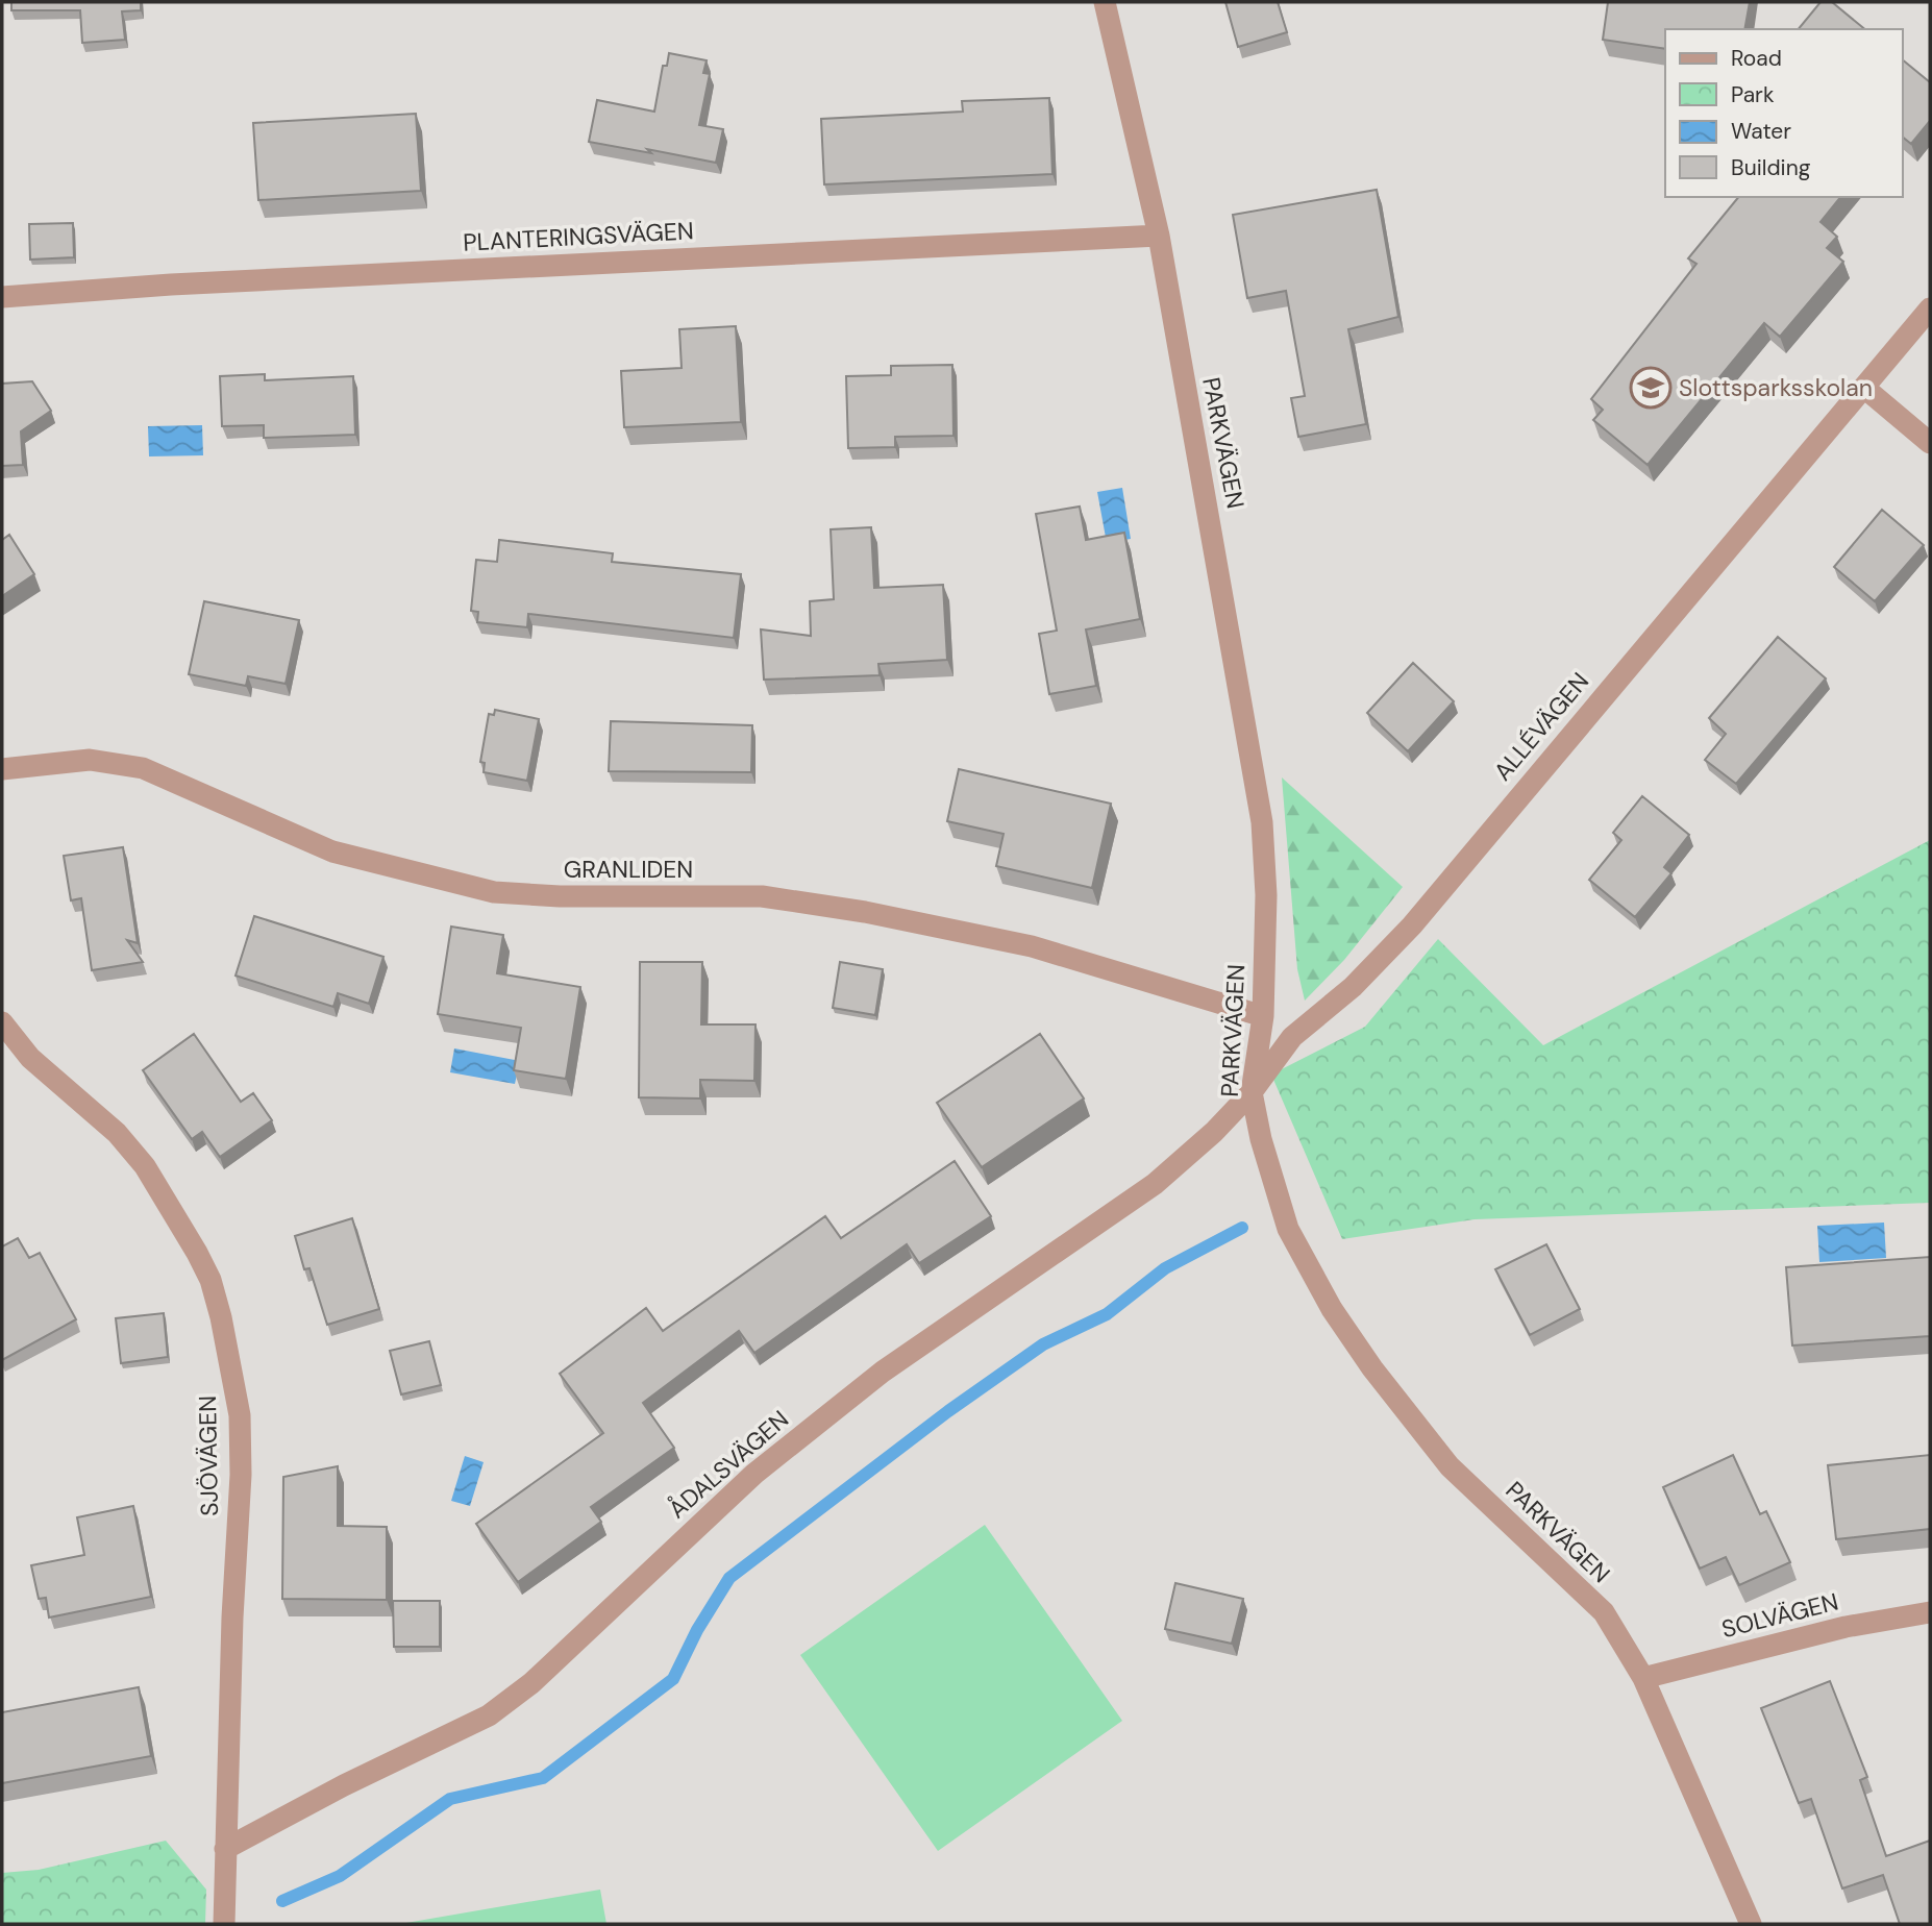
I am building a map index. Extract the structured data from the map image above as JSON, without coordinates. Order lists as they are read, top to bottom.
{
  "streets": {
    "street": [
      "PLANTERINGSVÄGEN",
      "PARKVÄGEN",
      "ALLÉVÄGEN",
      "GRANLIDEN",
      "SJÖVÄGEN",
      "ÅDALSVÄGEN",
      "SOLVÄGEN"
    ]
  },
  "crossings": [
    ["PLANTERINGSVÄGEN", "PARKVÄGEN"],
    ["PARKVÄGEN", "ALLÉVÄGEN"],
    ["PARKVÄGEN", "GRANLIDEN"],
    ["PARKVÄGEN", "ÅDALSVÄGEN"],
    ["PARKVÄGEN", "SOLVÄGEN"],
    ["ALLÉVÄGEN", "ÅDALSVÄGEN"],
    ["SJÖVÄGEN", "ÅDALSVÄGEN"]
  ],
  "places": {
    "school or university": ["Slottsparksskolan"]
  },
  "legend": [
    "Road",
    "Park",
    "Water",
    "Building"
  ]
}
